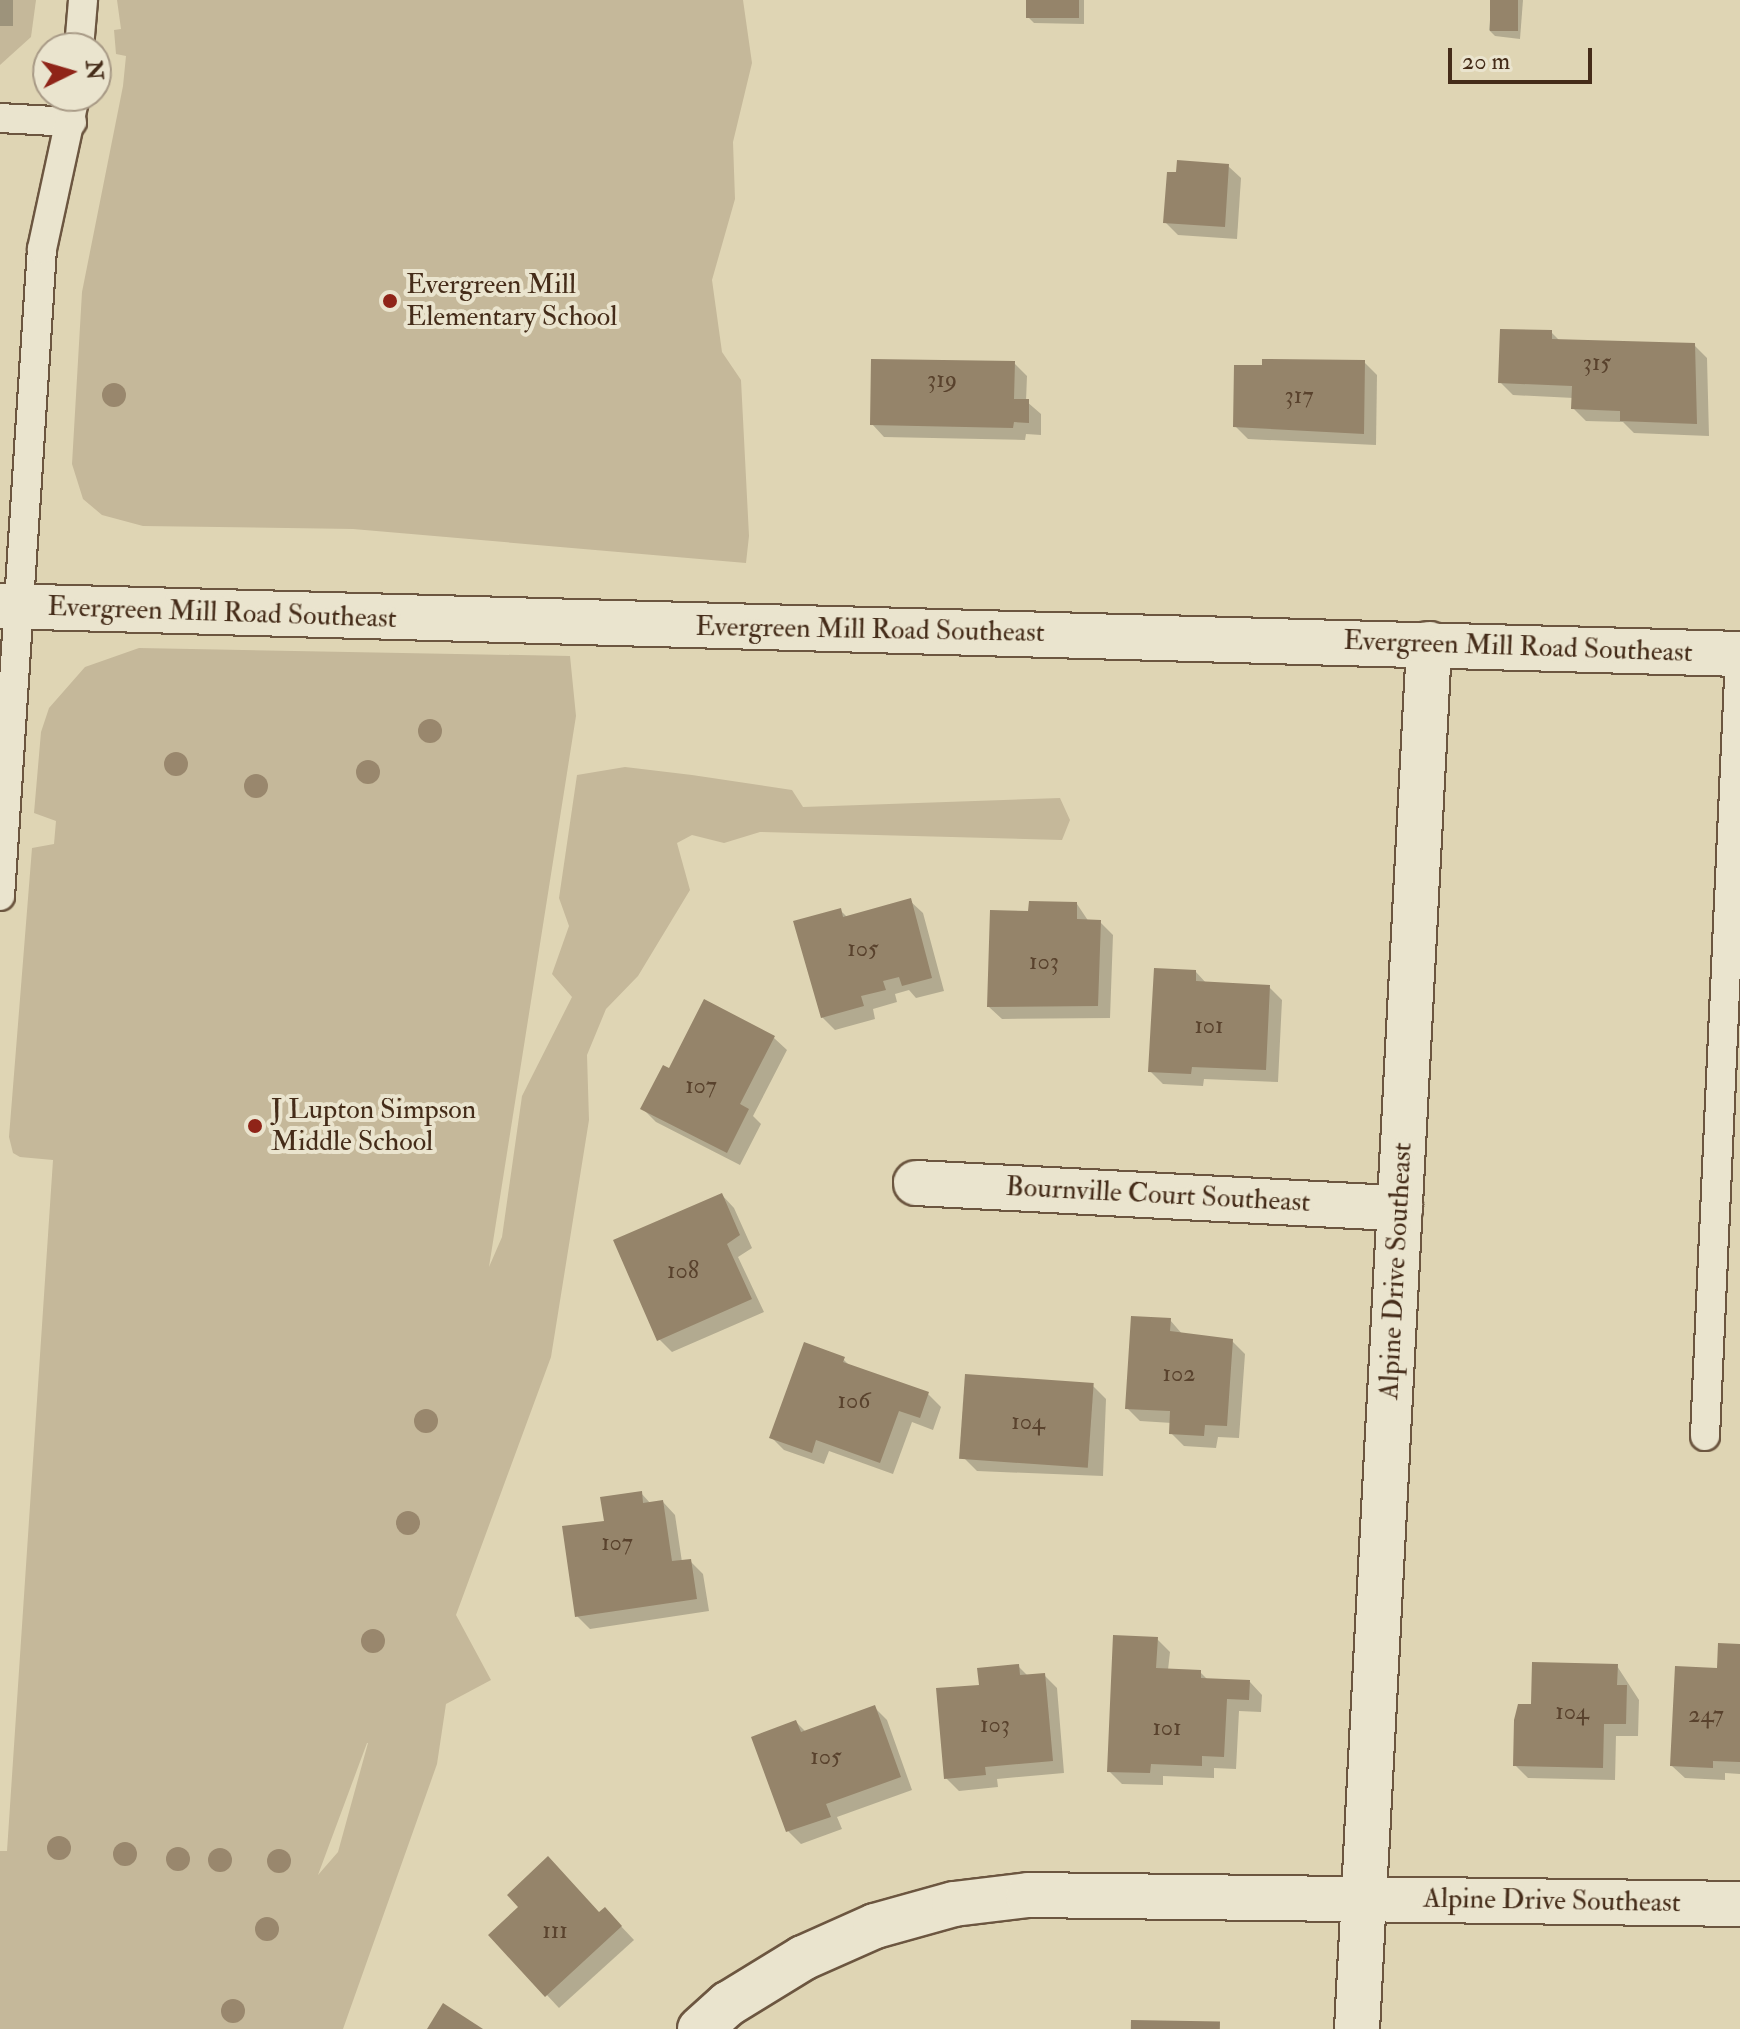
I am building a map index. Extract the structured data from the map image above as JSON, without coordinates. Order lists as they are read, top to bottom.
{
  "streets": {
    "street": ["Evergreen Mill Road Southeast", "Bournville Court Southeast", "Alpine Drive Southeast"]
  },
  "crossings": [
    ["Evergreen Mill Road Southeast", "Alpine Drive Southeast"],
    ["Bournville Court Southeast", "Alpine Drive Southeast"]
  ],
  "places": ["Evergreen Mill Elementary School", "J Lupton Simpson Middle School"],
  "house_numbers": [
    "315",
    "319",
    "317",
    "105",
    "103",
    "101",
    "107",
    "108",
    "102",
    "106",
    "104",
    "107",
    "104",
    "247",
    "103",
    "101",
    "105",
    "111"
  ],
  "scale_bar": "20 m",
  "north": "right"
}
